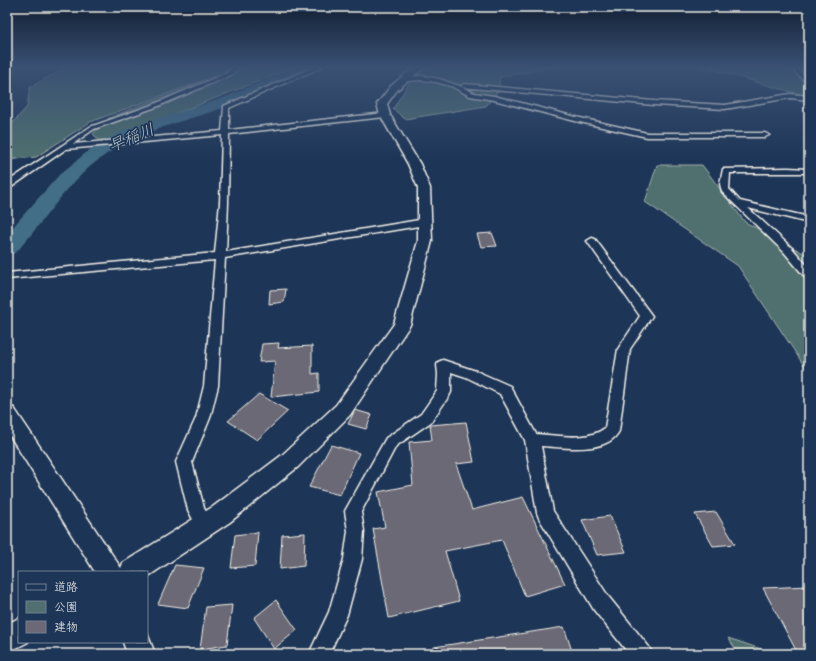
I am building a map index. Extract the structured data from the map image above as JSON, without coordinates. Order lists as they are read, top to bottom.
{
  "water": ["早稲川"],
  "legend": ["道路", "公園", "建物"]
}
